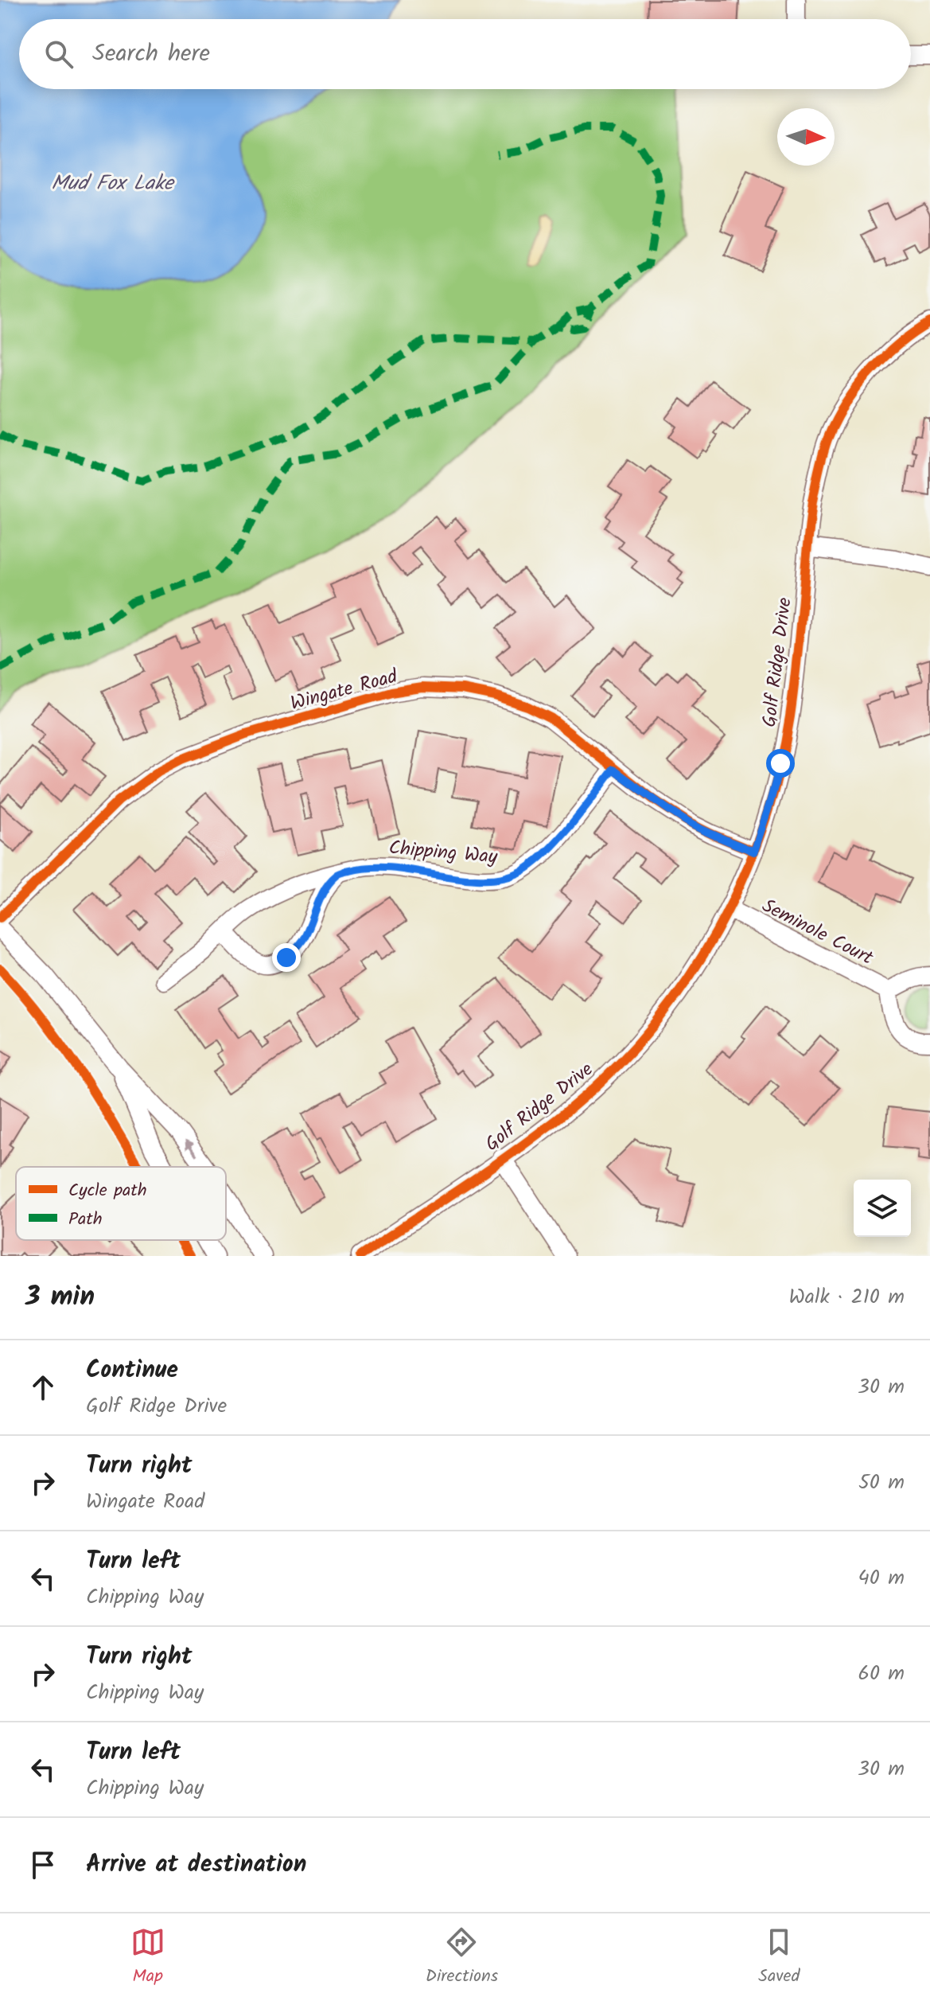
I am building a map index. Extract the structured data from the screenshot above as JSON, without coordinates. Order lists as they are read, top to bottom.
{
  "streets": {
    "street": [
      "Golf Ridge Drive",
      "Wingate Road",
      "Chipping Way",
      "Seminole Court"
    ]
  },
  "crossings": [
    ["Golf Ridge Drive", "Wingate Road"],
    ["Golf Ridge Drive", "Seminole Court"],
    ["Wingate Road", "Chipping Way"]
  ],
  "water": ["Mud Fox Lake"],
  "legend": ["Cycle path", "Path"],
  "north": "right",
  "page": {
    "search": "Search here",
    "heading": ["3 min", "Walk · 210 m"],
    "list": [
      ["Continue", "Golf Ridge Drive", "30 m"],
      ["Turn right", "Wingate Road", "50 m"],
      ["Turn left", "Chipping Way", "40 m"],
      ["Turn right", "Chipping Way", "60 m"],
      ["Turn left", "Chipping Way", "30 m"],
      "Arrive at destination"
    ],
    "nav": ["Map", "Directions", "Saved"]
  }
}
